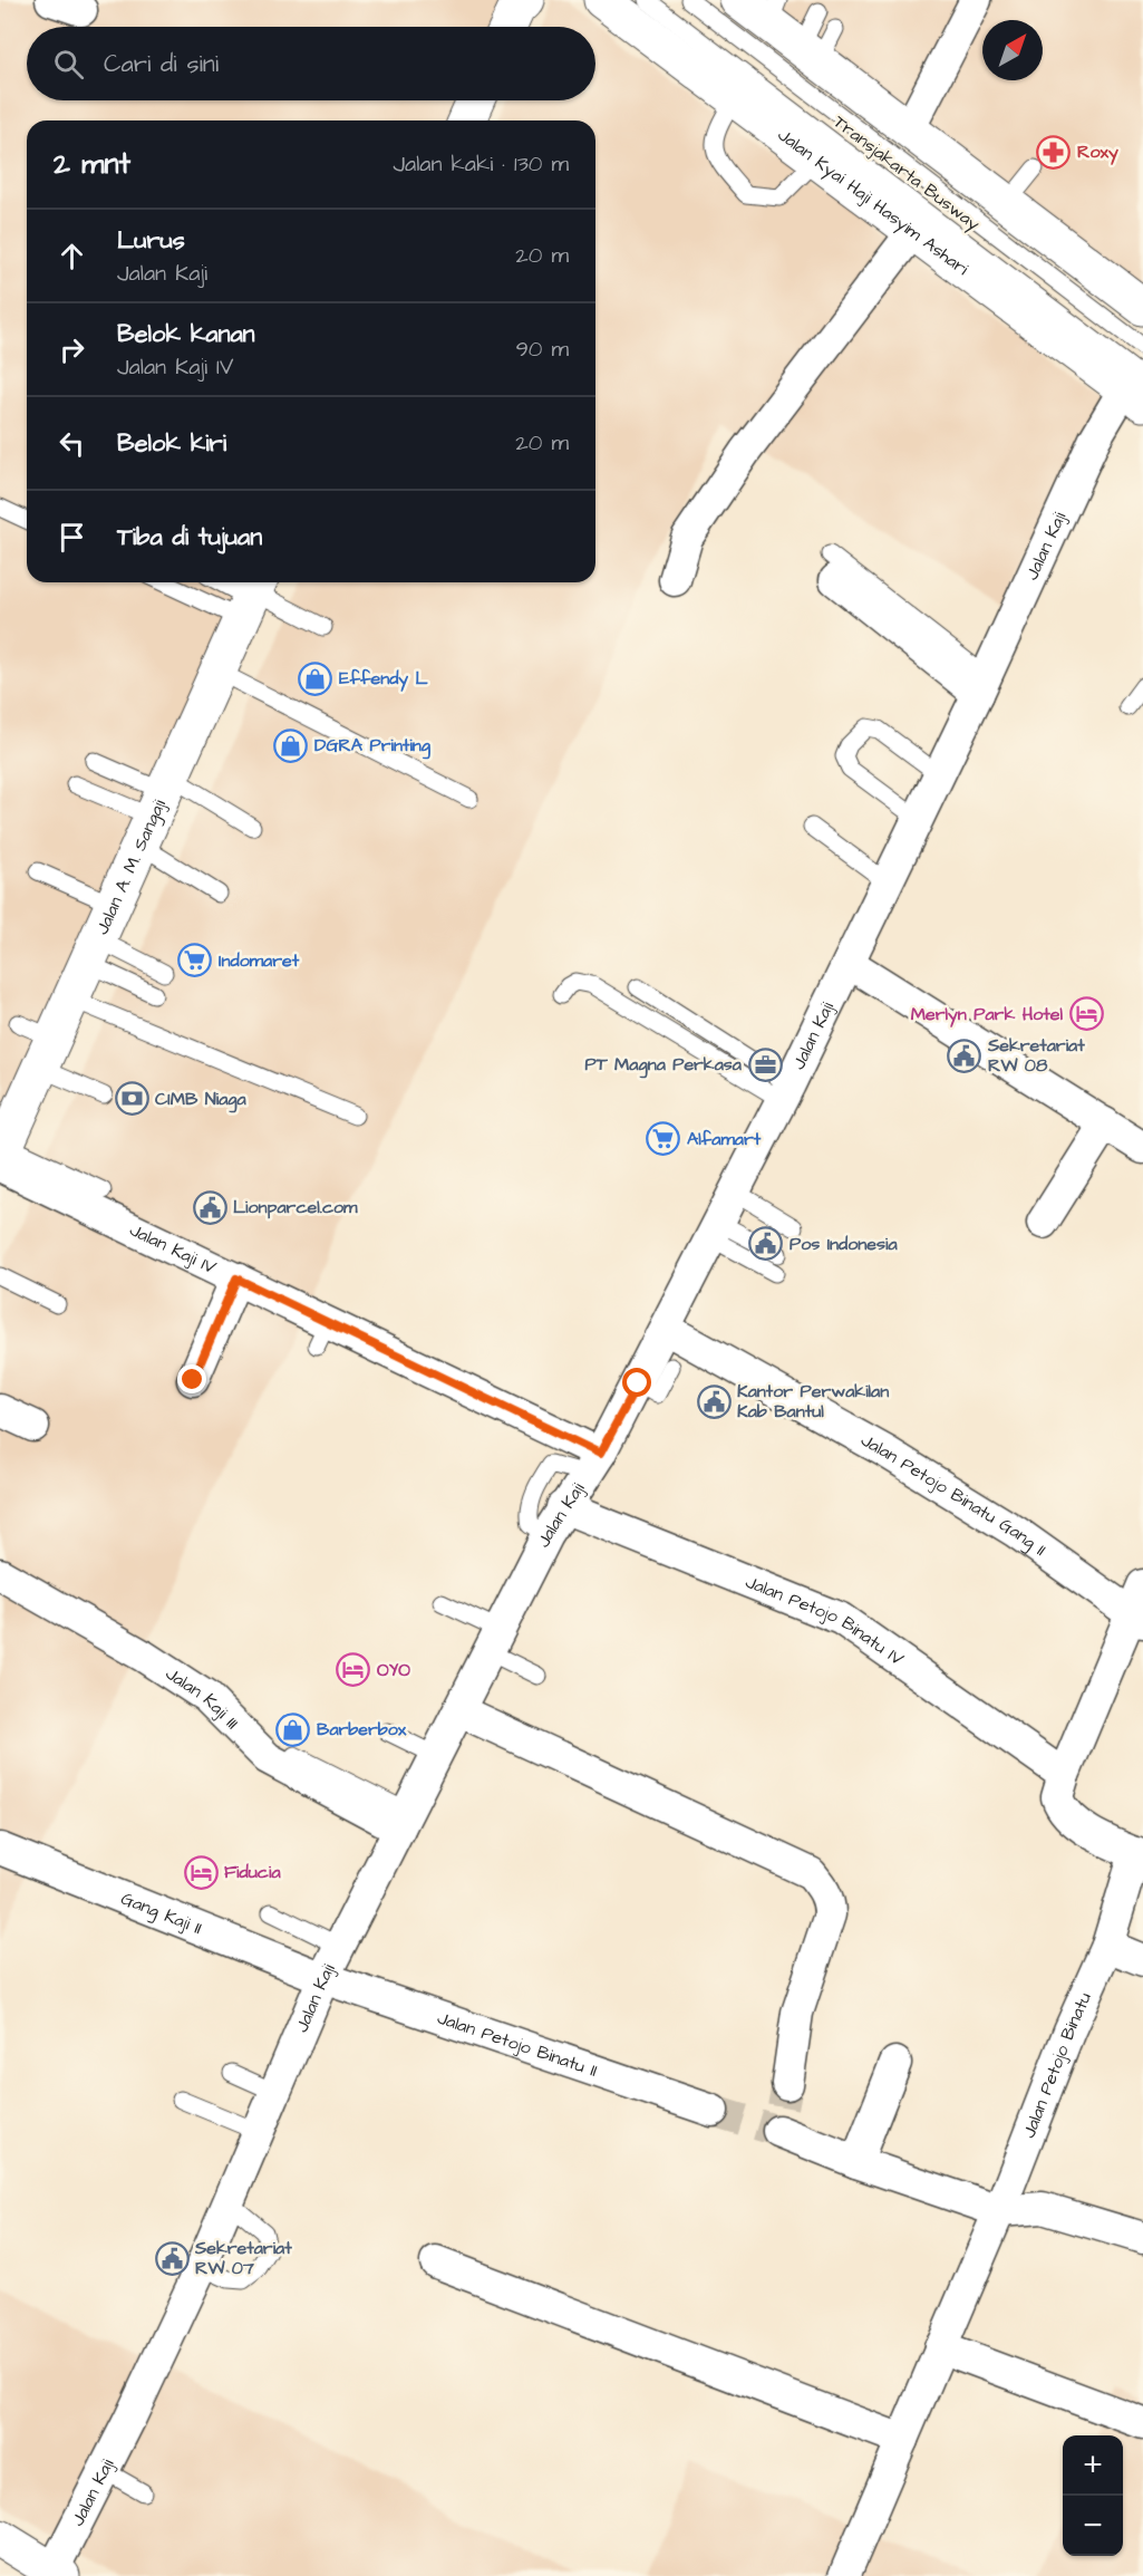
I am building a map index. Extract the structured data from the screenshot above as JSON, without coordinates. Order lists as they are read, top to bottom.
{
  "streets": {
    "main road": ["Jalan Kyai Haji Hasyim Ashari", "Jalan A. M. Sangaji"],
    "street": [
      "Jalan Kaji",
      "Jalan Kaji IV",
      "Jalan Petojo Binatu Gang II",
      "Jalan Petojo Binatu IV",
      "Jalan Kaji III",
      "Gang Kaji II",
      "Jalan Petojo Binatu II",
      "Jalan Petojo Binatu"
    ],
    "lane": ["Transjakarta Busway"]
  },
  "crossings": [
    ["Transjakarta Busway", "Jalan Kyai Haji Hasyim Ashari"],
    ["Transjakarta Busway", "Jalan Kaji"],
    ["Jalan Kyai Haji Hasyim Ashari", "Jalan Kaji"],
    ["Jalan Kaji", "Jalan Kaji IV"],
    ["Jalan Kaji", "Jalan Petojo Binatu Gang II"],
    ["Jalan Kaji", "Jalan Petojo Binatu IV"],
    ["Jalan Kaji", "Jalan Kaji III"],
    ["Jalan Kaji", "Gang Kaji II"],
    ["Jalan Kaji", "Jalan Petojo Binatu II"],
    ["Jalan A. M. Sangaji", "Jalan Kaji IV"],
    ["Jalan Petojo Binatu Gang II", "Jalan Petojo Binatu"],
    ["Jalan Petojo Binatu IV", "Jalan Petojo Binatu"],
    ["Gang Kaji II", "Jalan Petojo Binatu II"]
  ],
  "places": {
    "pharmacy": ["Roxy"],
    "shop": ["Effendy L", "DGRA Printing", "Barberbox"],
    "supermarket": ["Indomaret", "Alfamart"],
    "hotel": ["Merlyn Park Hotel", "OYO", "Fiducia"],
    "public building": [
      "Sekretariat RW 08",
      "Lionparcel.com",
      "Pos Indonesia",
      "Kantor Perwakilan Kab Bantul",
      "Sekretariat RW 07"
    ],
    "office": ["PT Magna Perkasa"],
    "bank": ["CIMB Niaga"]
  },
  "north": "top right",
  "page": {
    "search": "Cari di sini",
    "heading": ["2 mnt", "Jalan kaki · 130 m"],
    "list": [
      ["Lurus", "Jalan Kaji", "20 m"],
      ["Belok kanan", "Jalan Kaji IV", "90 m"],
      ["Belok kiri", "20 m"],
      "Tiba di tujuan"
    ],
    "map_buttons": ["+", "−"]
  }
}
